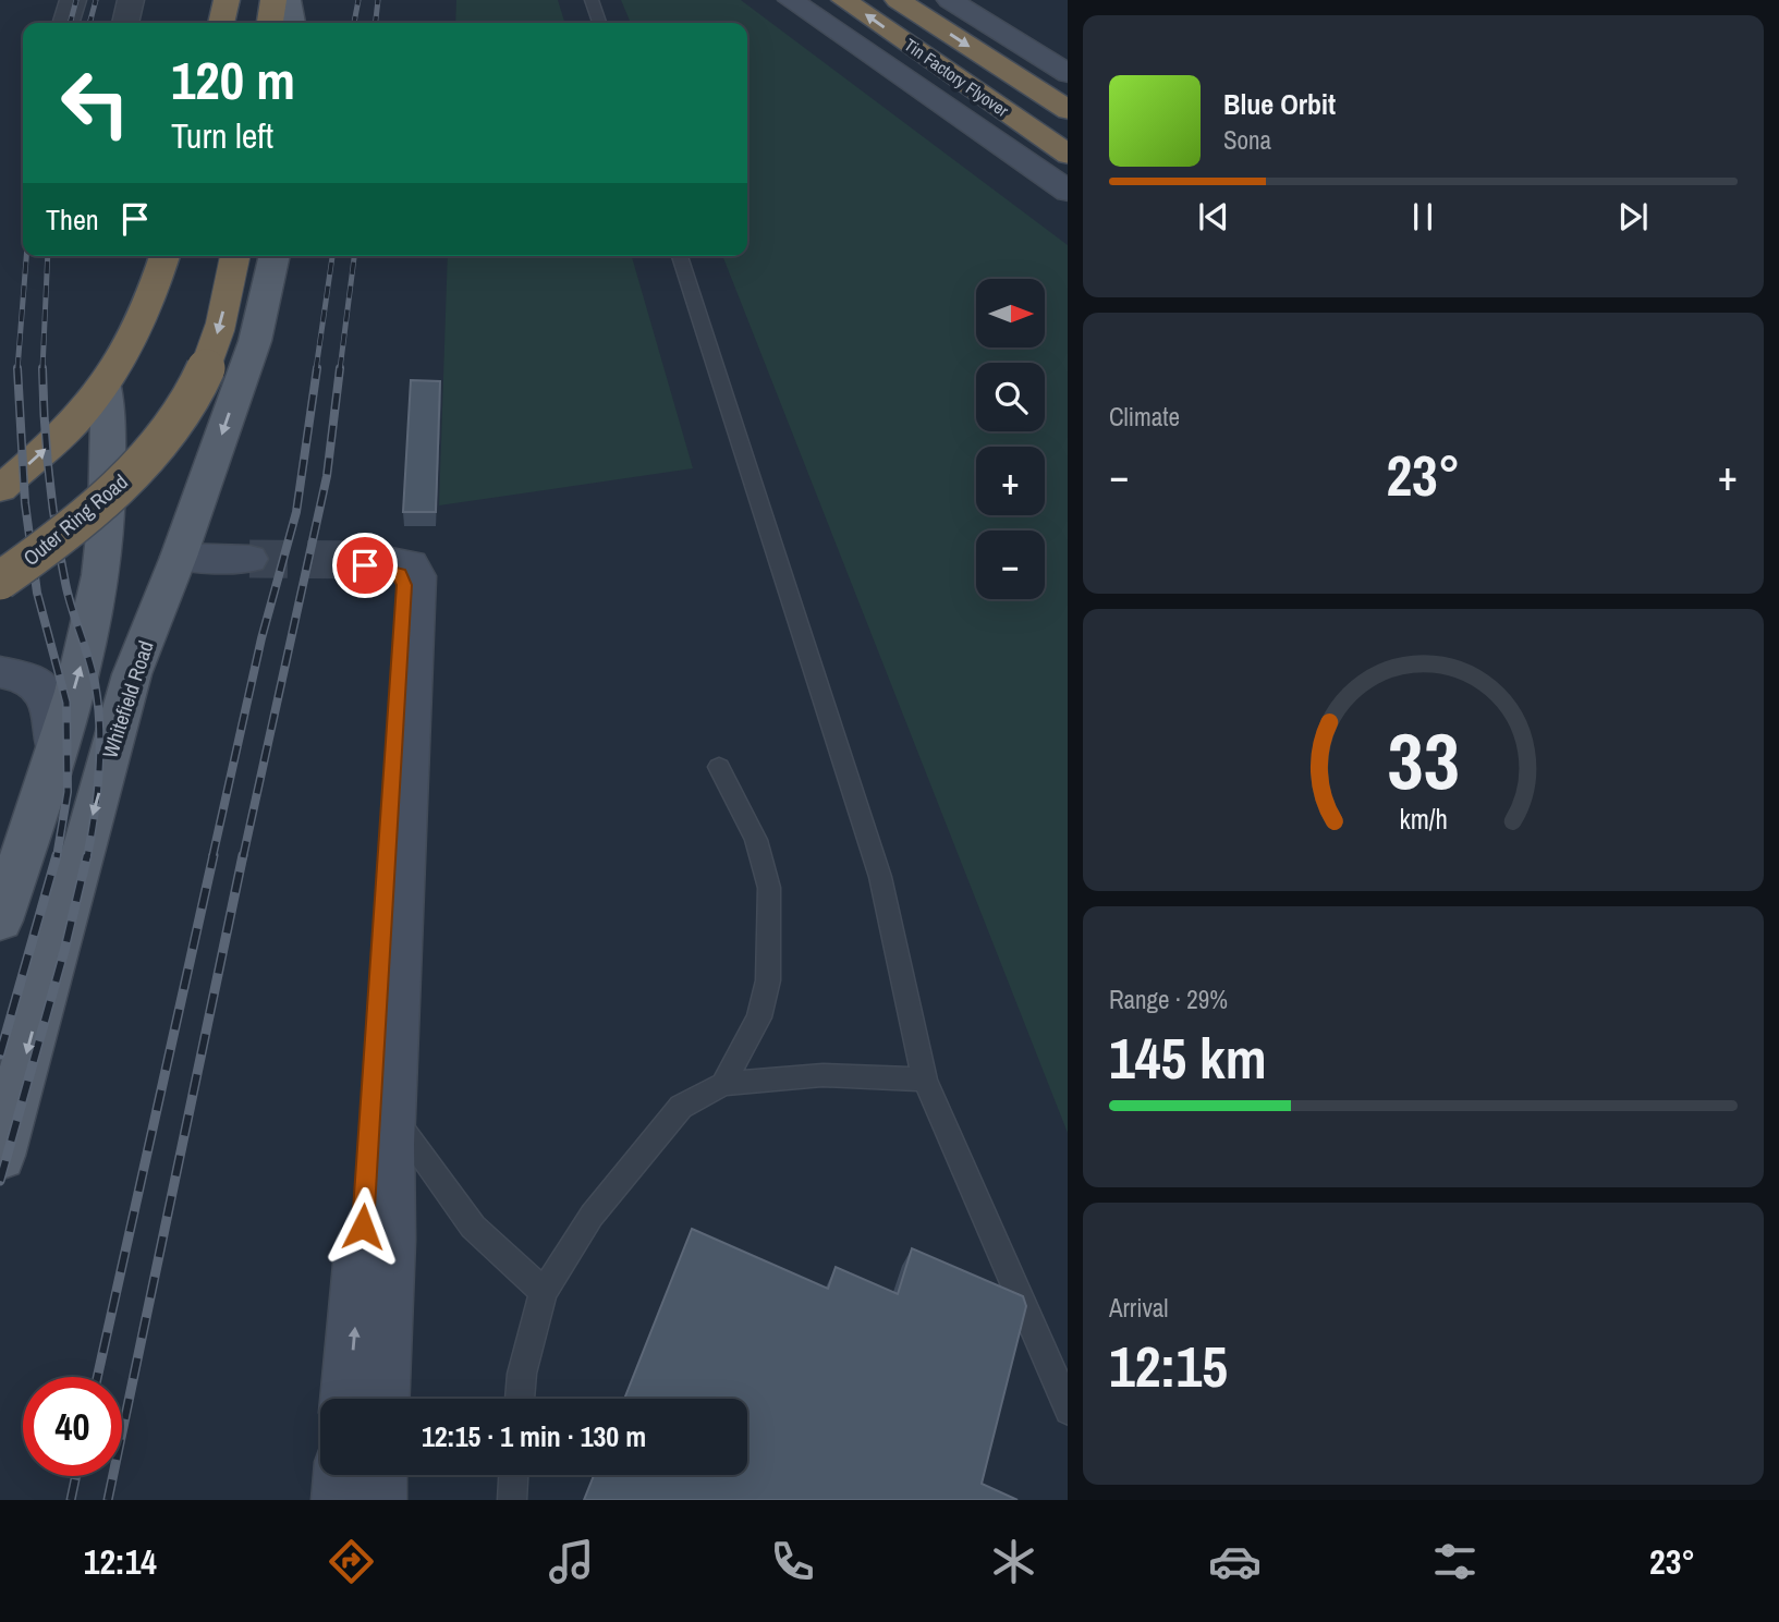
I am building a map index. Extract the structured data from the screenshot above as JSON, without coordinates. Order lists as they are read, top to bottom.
{
  "streets": {
    "highway": ["Tin Factory Flyover", "Outer Ring Road"],
    "main road": ["Whitefield Road"]
  },
  "north": "right",
  "page": {
    "turn": ["120 m", "Turn left"],
    "song": ["Blue Orbit", "Sona"],
    "then": "Then",
    "map_buttons": ["+", "−"],
    "tile": [
      "Climate",
      ["Range · 29%", "145 km"],
      ["Arrival", "12:15"]
    ],
    "heat": ["−", "23°", "+"],
    "limit": "40",
    "trip": "12:15 · 1 min · 130 m",
    "tabs": ["12:14", "23°"],
    "gauge": ["33", "km/h"]
  }
}
